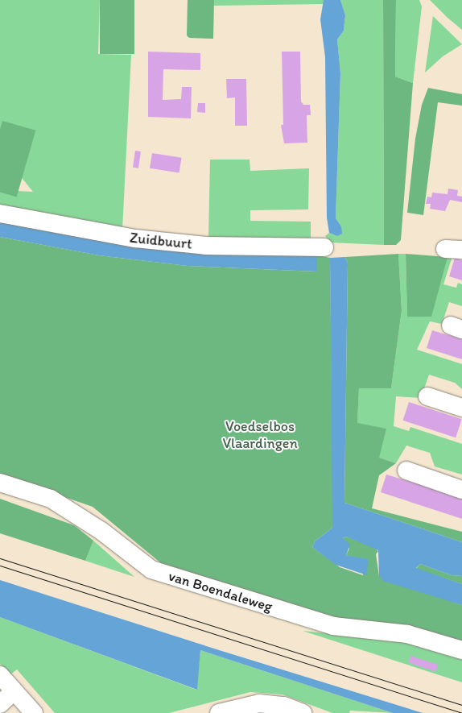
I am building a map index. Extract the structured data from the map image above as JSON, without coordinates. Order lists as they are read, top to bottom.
{
  "streets": {
    "street": ["Zuidbuurt", "van Boendaleweg"]
  },
  "parks": ["Voedselbos Vlaardingen"]
}
